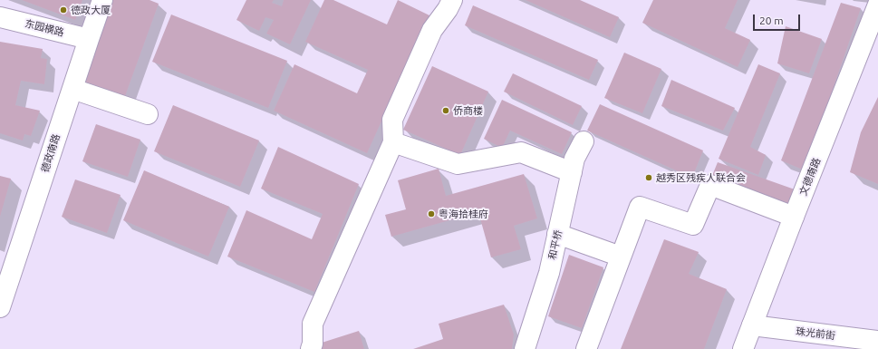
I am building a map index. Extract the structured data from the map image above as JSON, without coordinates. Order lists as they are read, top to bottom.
{
  "streets": {
    "street": [
      "东园横路",
      "德政南路",
      "文德南路",
      "和平桥",
      "珠光前街"
    ]
  },
  "crossings": [
    ["东园横路", "德政南路"],
    ["文德南路", "珠光前街"]
  ],
  "places": [
    "德政大厦",
    "侨商楼",
    "越秀区残疾人联合会",
    "粤海拾桂府"
  ],
  "scale_bar": "20 m"
}
